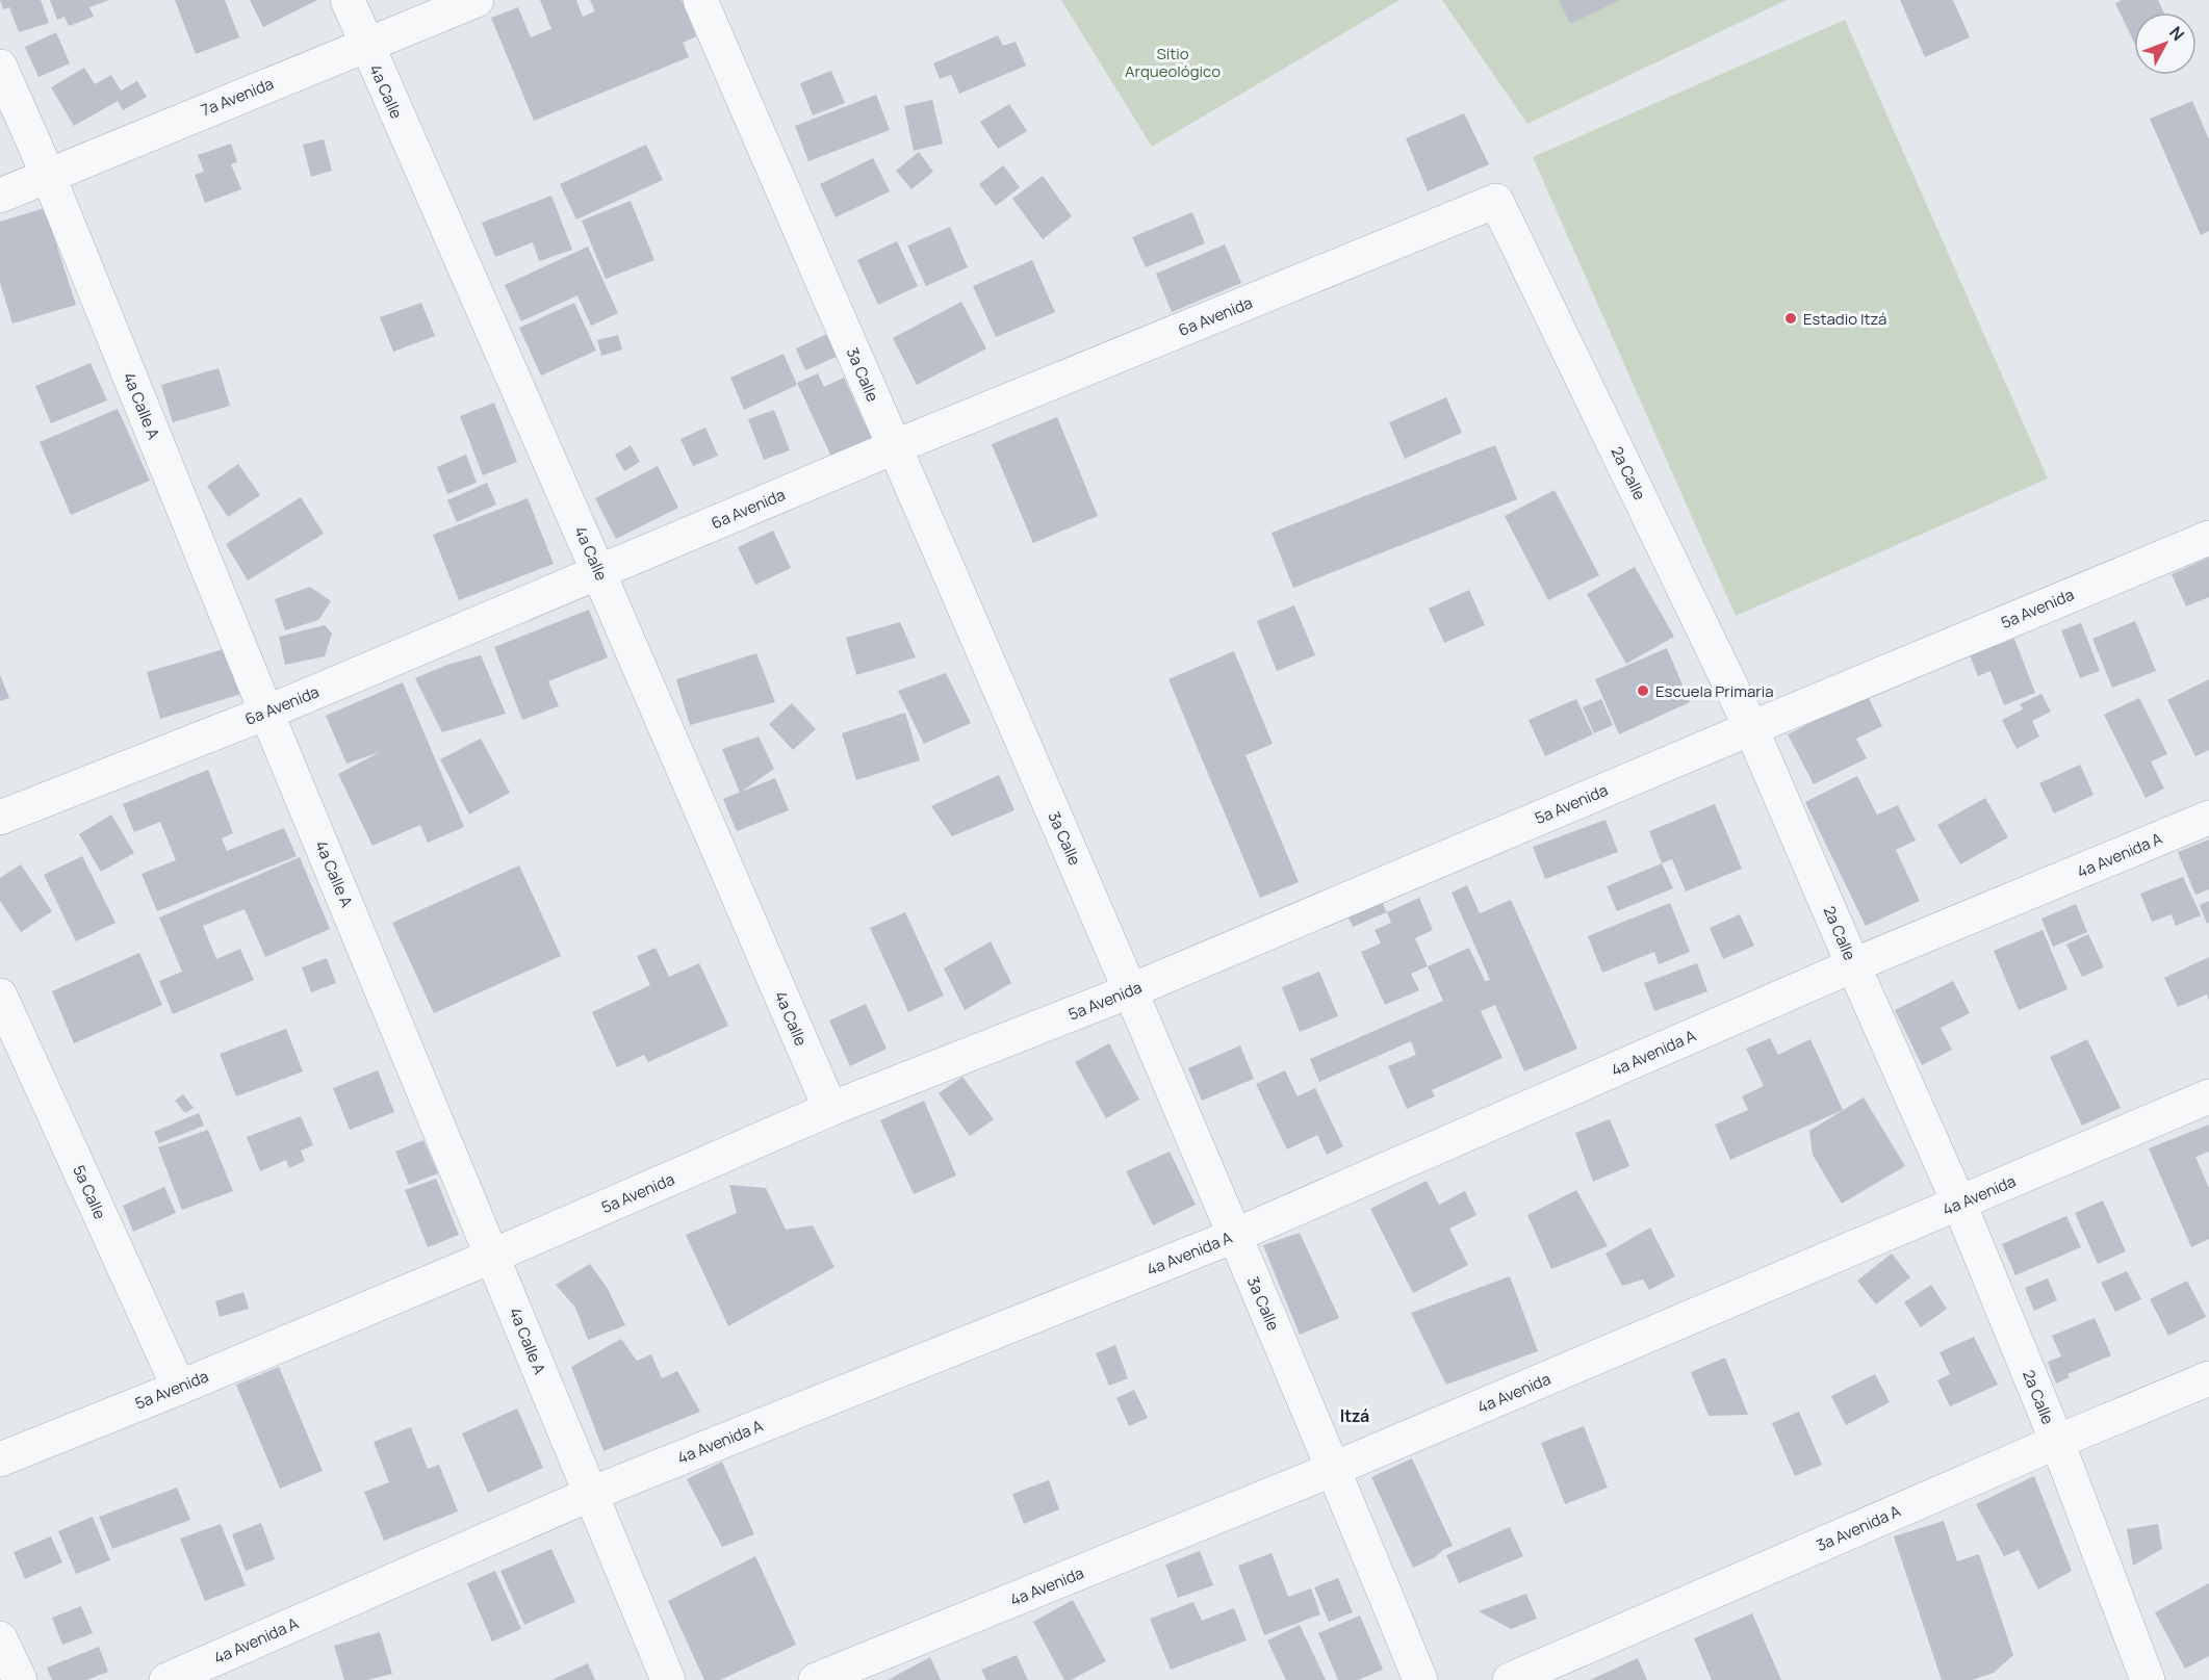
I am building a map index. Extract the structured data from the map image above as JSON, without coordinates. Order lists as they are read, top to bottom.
{
  "streets": {
    "street": [
      "4a Calle",
      "7a Avenida",
      "6a Avenida",
      "3a Calle",
      "4a Calle A",
      "2a Calle",
      "5a Avenida",
      "4a Avenida A",
      "5a Calle",
      "4a Avenida",
      "3a Avenida A"
    ]
  },
  "crossings": [
    ["4a Calle", "7a Avenida"],
    ["4a Calle", "6a Avenida"],
    ["4a Calle", "5a Avenida"],
    ["7a Avenida", "4a Calle A"],
    ["6a Avenida", "3a Calle"],
    ["6a Avenida", "4a Calle A"],
    ["6a Avenida", "2a Calle"],
    ["3a Calle", "5a Avenida"],
    ["3a Calle", "4a Avenida A"],
    ["3a Calle", "4a Avenida"],
    ["4a Calle A", "5a Avenida"],
    ["4a Calle A", "4a Avenida A"],
    ["2a Calle", "5a Avenida"],
    ["2a Calle", "4a Avenida A"],
    ["2a Calle", "4a Avenida"],
    ["2a Calle", "3a Avenida A"],
    ["5a Avenida", "5a Calle"]
  ],
  "districts": ["Itzá"],
  "parks": ["Sitio Arqueológico"],
  "places": ["Estadio Itzá", "Escuela Primaria"],
  "north": "top right"
}
